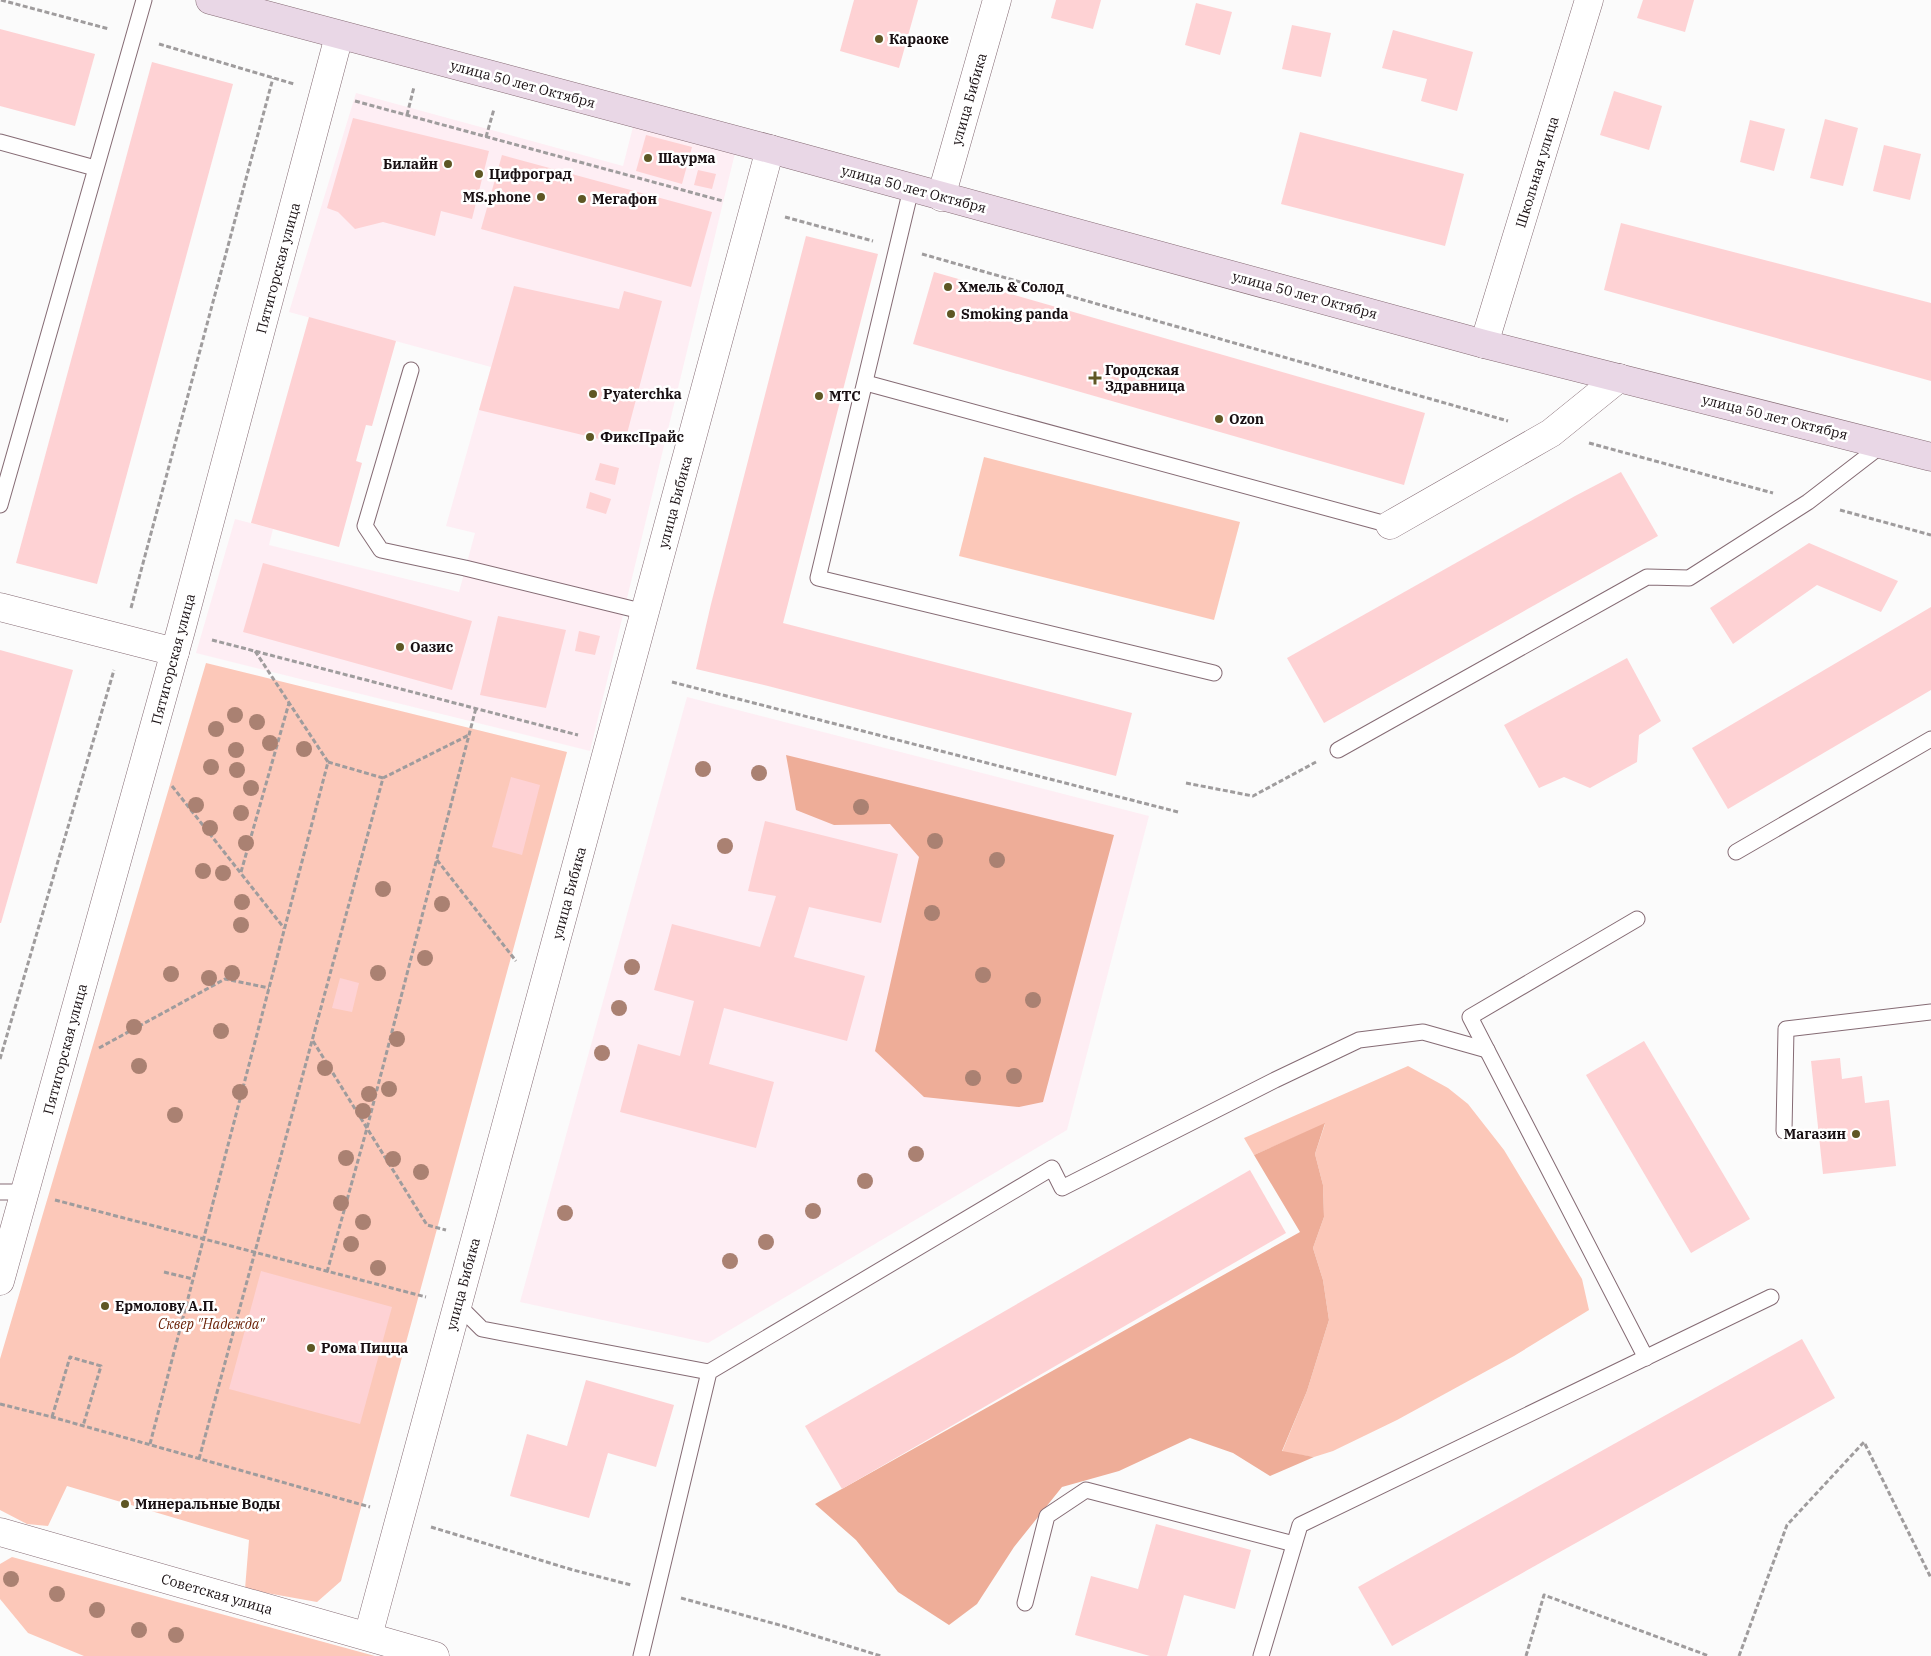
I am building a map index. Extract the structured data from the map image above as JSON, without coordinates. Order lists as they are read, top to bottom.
{
  "streets": {
    "main road": ["улица 50 лет Октября"],
    "street": [
      "улица Бибика",
      "Школьная улица",
      "Пятигорская улица",
      "Советская улица"
    ]
  },
  "crossings": [
    ["улица 50 лет Октября", "улица Бибика"],
    ["улица 50 лет Октября", "Школьная улица"],
    ["улица 50 лет Октября", "Пятигорская улица"],
    ["улица Бибика", "Советская улица"]
  ],
  "parks": ["Сквер \"Надежда\""],
  "places": {
    "other": [
      "Караоке",
      "Шаурма",
      "Билайн",
      "Цифроград",
      "MS.phone",
      "Мегафон",
      "Хмель & Солод",
      "Smoking panda",
      "Pyaterchka",
      "МТС",
      "Ozon",
      "ФиксПрайс",
      "Оазис",
      "Магазин",
      "Ермолову А.П.",
      "Рома Пицца",
      "Минеральные Воды"
    ],
    "health": ["Городская Здравница"]
  }
}
